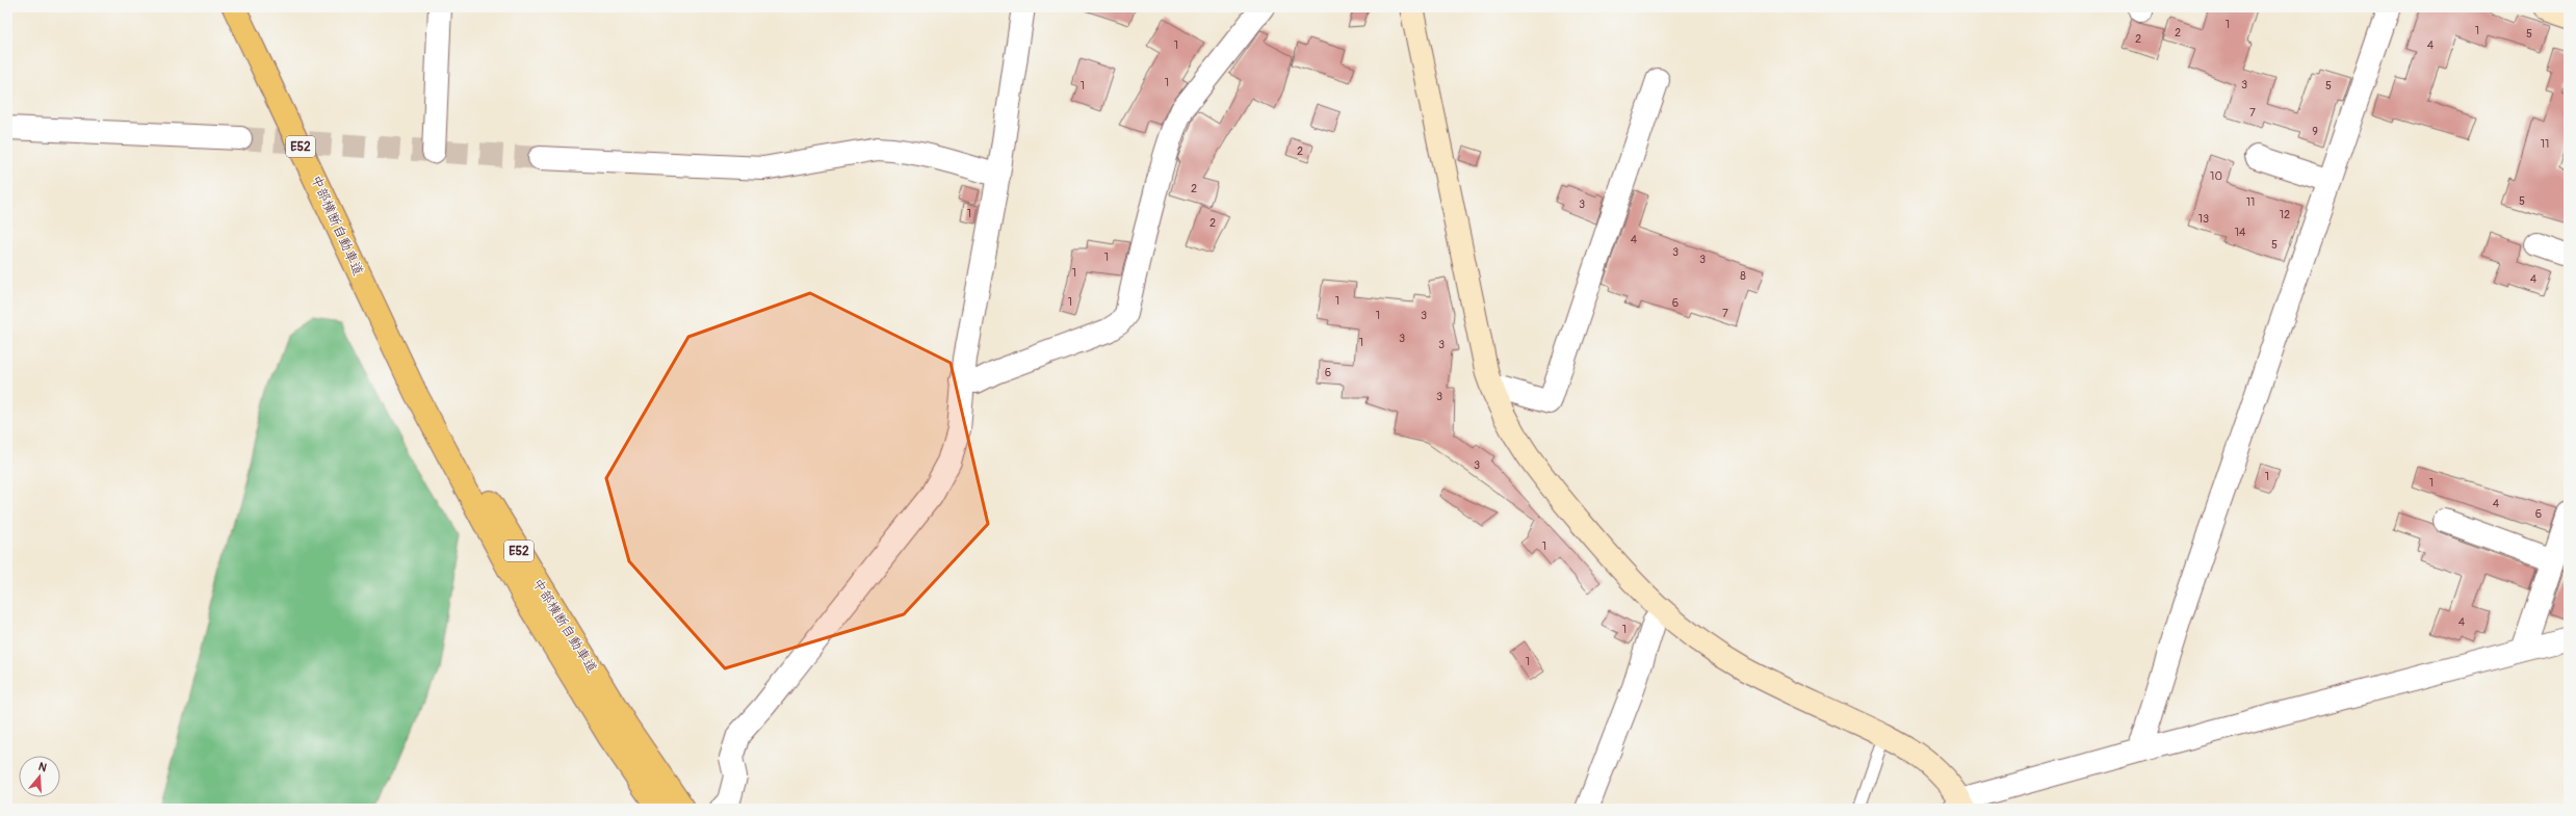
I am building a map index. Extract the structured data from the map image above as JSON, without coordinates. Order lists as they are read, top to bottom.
{
  "streets": {
    "highway": ["E52", "中部横断自動車道"]
  },
  "house_numbers": [
    "1",
    "1",
    "2",
    "5",
    "2",
    "1",
    "4",
    "1",
    "3",
    "1",
    "5",
    "7",
    "9",
    "11",
    "2",
    "10",
    "2",
    "5",
    "11",
    "3",
    "1",
    "12",
    "13",
    "2",
    "14",
    "4",
    "5",
    "3",
    "1",
    "3",
    "1",
    "8",
    "4",
    "1",
    "1",
    "6",
    "7",
    "1",
    "3",
    "3",
    "1",
    "3",
    "6",
    "3",
    "3",
    "1",
    "1",
    "4",
    "6",
    "1",
    "4",
    "1",
    "1"
  ],
  "north": "top"
}
